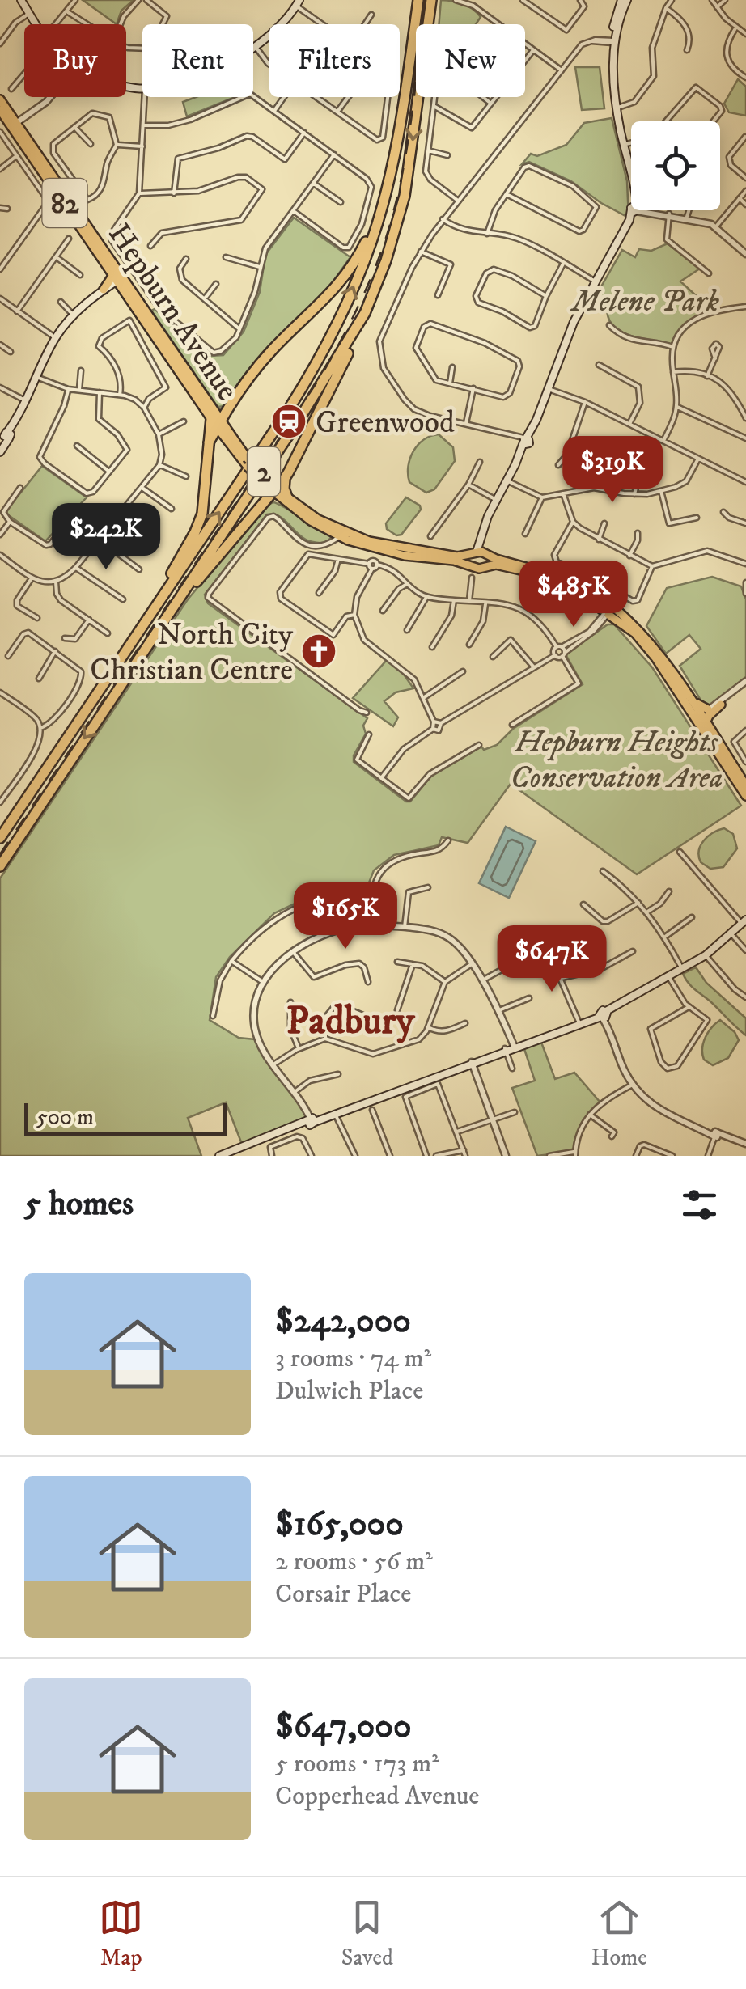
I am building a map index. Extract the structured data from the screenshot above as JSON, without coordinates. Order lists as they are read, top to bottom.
{
  "streets": {
    "highway": ["2"],
    "main road": ["82", "Hepburn Avenue"]
  },
  "crossings": [
    ["82", "Hepburn Avenue"]
  ],
  "districts": ["Padbury"],
  "parks": ["Melene Park", "Hepburn Heights Conservation Area"],
  "places": {
    "station": ["Greenwood"],
    "church": ["North City Christian Centre"]
  },
  "scale_bar": "500 m",
  "page": {
    "chip": [
      "Buy",
      "Rent",
      "Filters",
      "New"
    ],
    "price": [
      "$319K",
      "$242K",
      "$485K",
      "$165K",
      "$647K"
    ],
    "scale": "500 m",
    "heading": "5 homes",
    "list": [
      {
        "name": "$242,000",
        "note": "3 rooms · 74 m² · Dulwich Place"
      },
      {
        "name": "$165,000",
        "note": "2 rooms · 56 m² · Corsair Place"
      },
      {
        "name": "$647,000",
        "note": "5 rooms · 173 m² · Copperhead Avenue"
      }
    ],
    "tabs": ["Map", "Saved", "Home"]
  }
}
